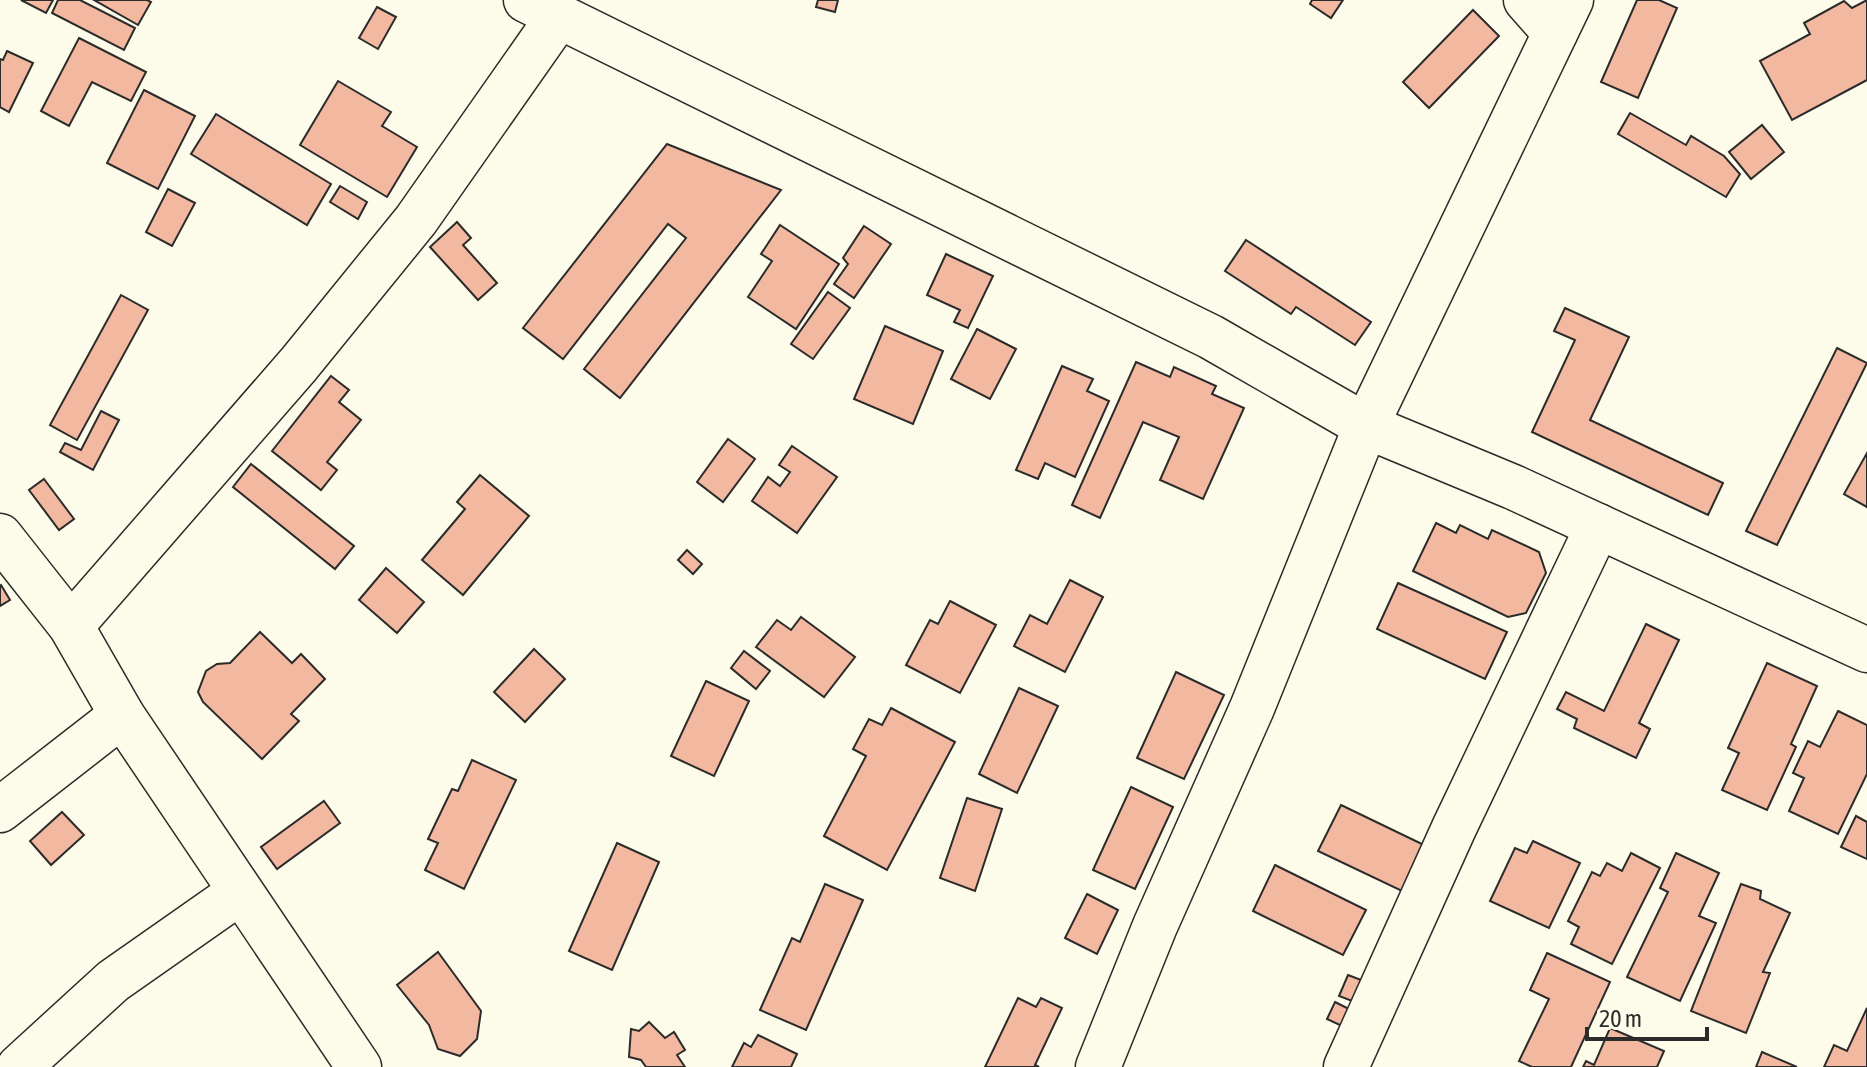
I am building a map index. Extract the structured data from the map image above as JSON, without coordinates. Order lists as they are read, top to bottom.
{
  "scale_bar": "20 m"
}
